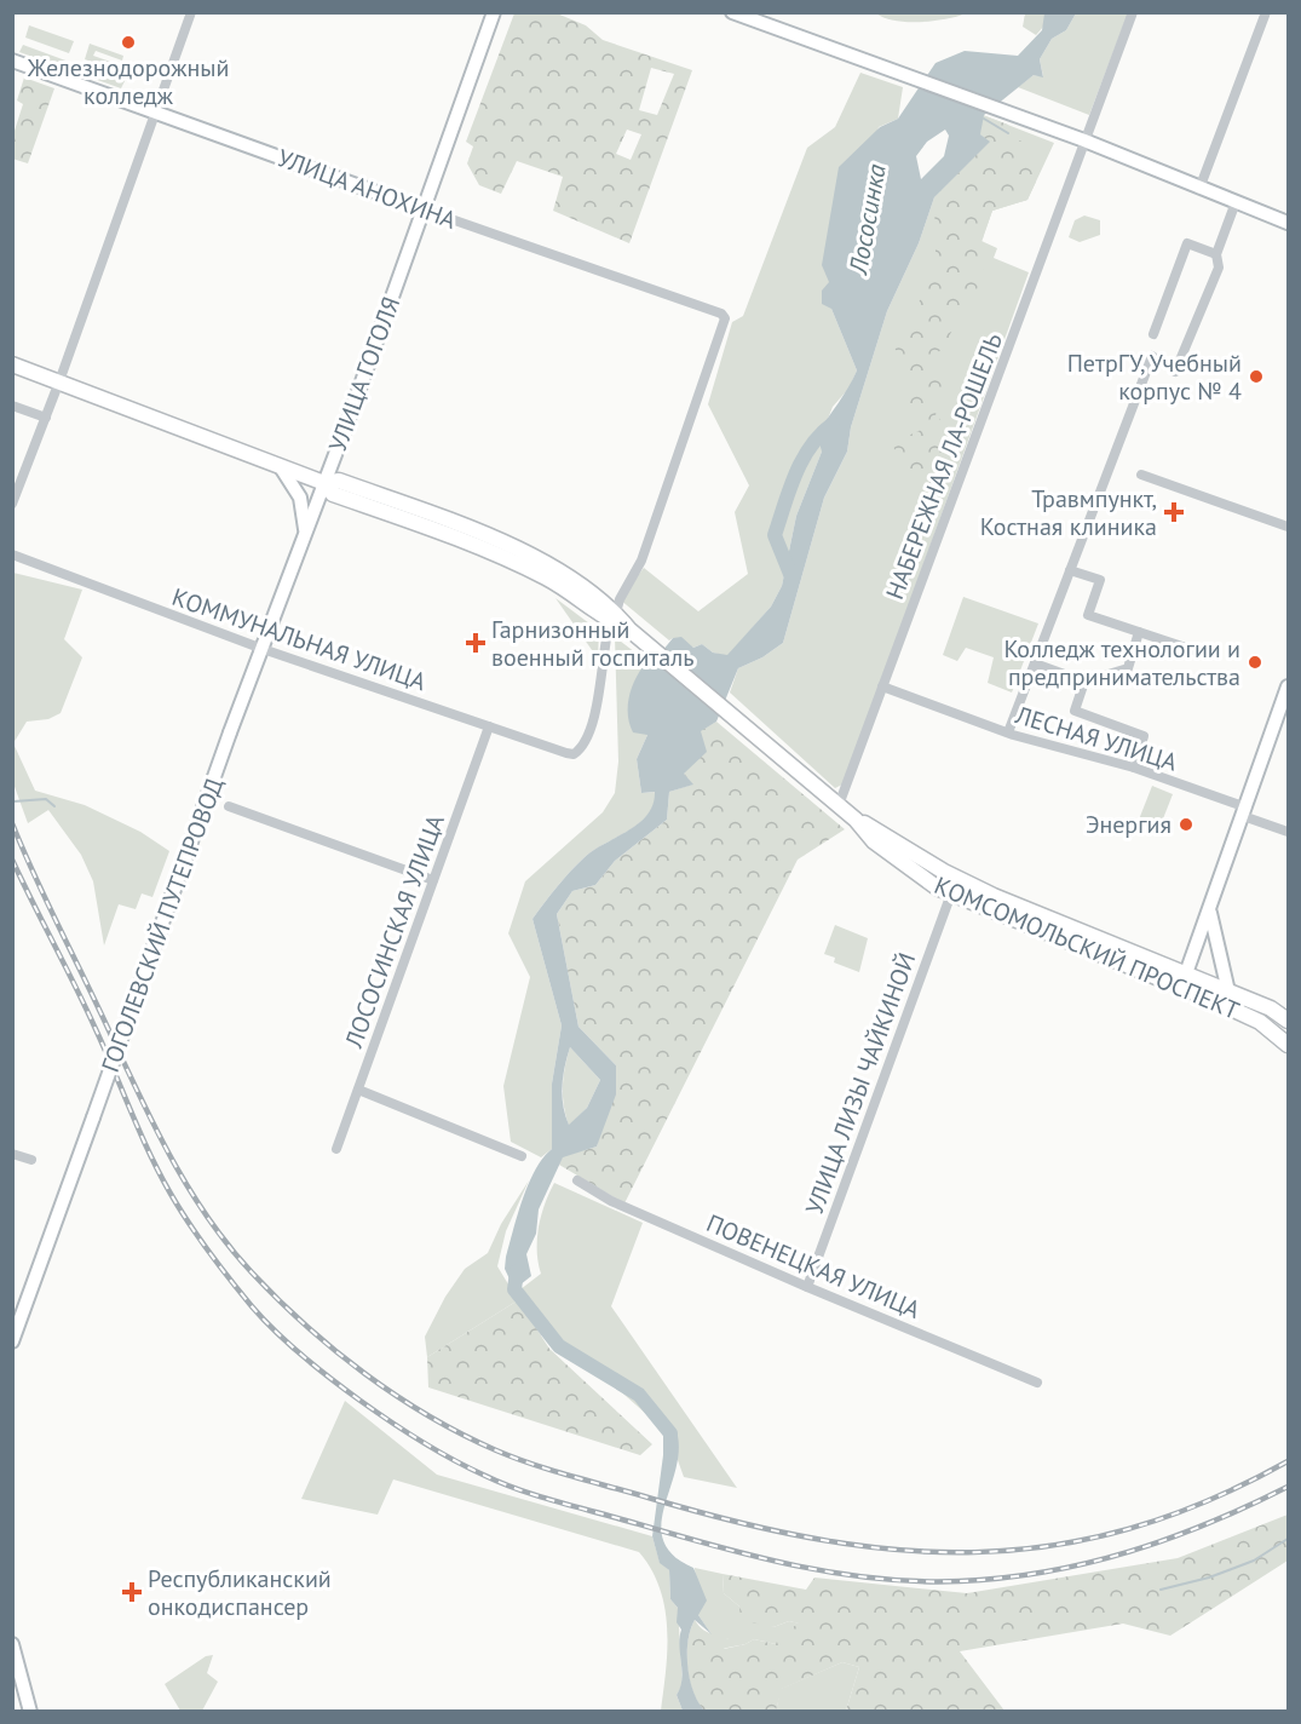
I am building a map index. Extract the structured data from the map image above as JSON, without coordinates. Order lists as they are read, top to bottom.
{
  "streets": {
    "main road": [
      "УЛИЦА АНОХИНА",
      "УЛИЦА ГОГОЛЯ",
      "ГОГОЛЕВСКИЙ ПУТЕПРОВОД",
      "КОМСОМОЛЬСКИЙ ПРОСПЕКТ"
    ],
    "street": [
      "НАБЕРЕЖНАЯ ЛА-РОШЕЛЬ",
      "КОММУНАЛЬНАЯ УЛИЦА",
      "ЛЕСНАЯ УЛИЦА",
      "ЛОСОСИНСКАЯ УЛИЦА",
      "УЛИЦА ЛИЗЫ ЧАЙКИНОЙ",
      "ПОВЕНЕЦКАЯ УЛИЦА"
    ]
  },
  "crossings": [
    ["УЛИЦА АНОХИНА", "УЛИЦА ГОГОЛЯ"],
    ["УЛИЦА АНОХИНА", "КОММУНАЛЬНАЯ УЛИЦА"],
    ["УЛИЦА АНОХИНА", "КОМСОМОЛЬСКИЙ ПРОСПЕКТ"],
    ["УЛИЦА ГОГОЛЯ", "КОММУНАЛЬНАЯ УЛИЦА"],
    ["УЛИЦА ГОГОЛЯ", "ГОГОЛЕВСКИЙ ПУТЕПРОВОД"],
    ["УЛИЦА ГОГОЛЯ", "КОМСОМОЛЬСКИЙ ПРОСПЕКТ"],
    ["НАБЕРЕЖНАЯ ЛА-РОШЕЛЬ", "ЛЕСНАЯ УЛИЦА"],
    ["НАБЕРЕЖНАЯ ЛА-РОШЕЛЬ", "КОМСОМОЛЬСКИЙ ПРОСПЕКТ"],
    ["КОММУНАЛЬНАЯ УЛИЦА", "ЛОСОСИНСКАЯ УЛИЦА"],
    ["КОММУНАЛЬНАЯ УЛИЦА", "КОМСОМОЛЬСКИЙ ПРОСПЕКТ"],
    ["КОМСОМОЛЬСКИЙ ПРОСПЕКТ", "УЛИЦА ЛИЗЫ ЧАЙКИНОЙ"],
    ["УЛИЦА ЛИЗЫ ЧАЙКИНОЙ", "ПОВЕНЕЦКАЯ УЛИЦА"]
  ],
  "water": ["Лососинка"],
  "places": {
    "other": [
      "Железнодорожный колледж",
      "ПетрГУ, Учебный корпус № 4",
      "Колледж технологии и предпринимательства",
      "Энергия"
    ],
    "health": ["Травмпункт, Костная клиника", "Гарнизонный военный госпиталь", "Республиканский онкодиспансер"]
  }
}
